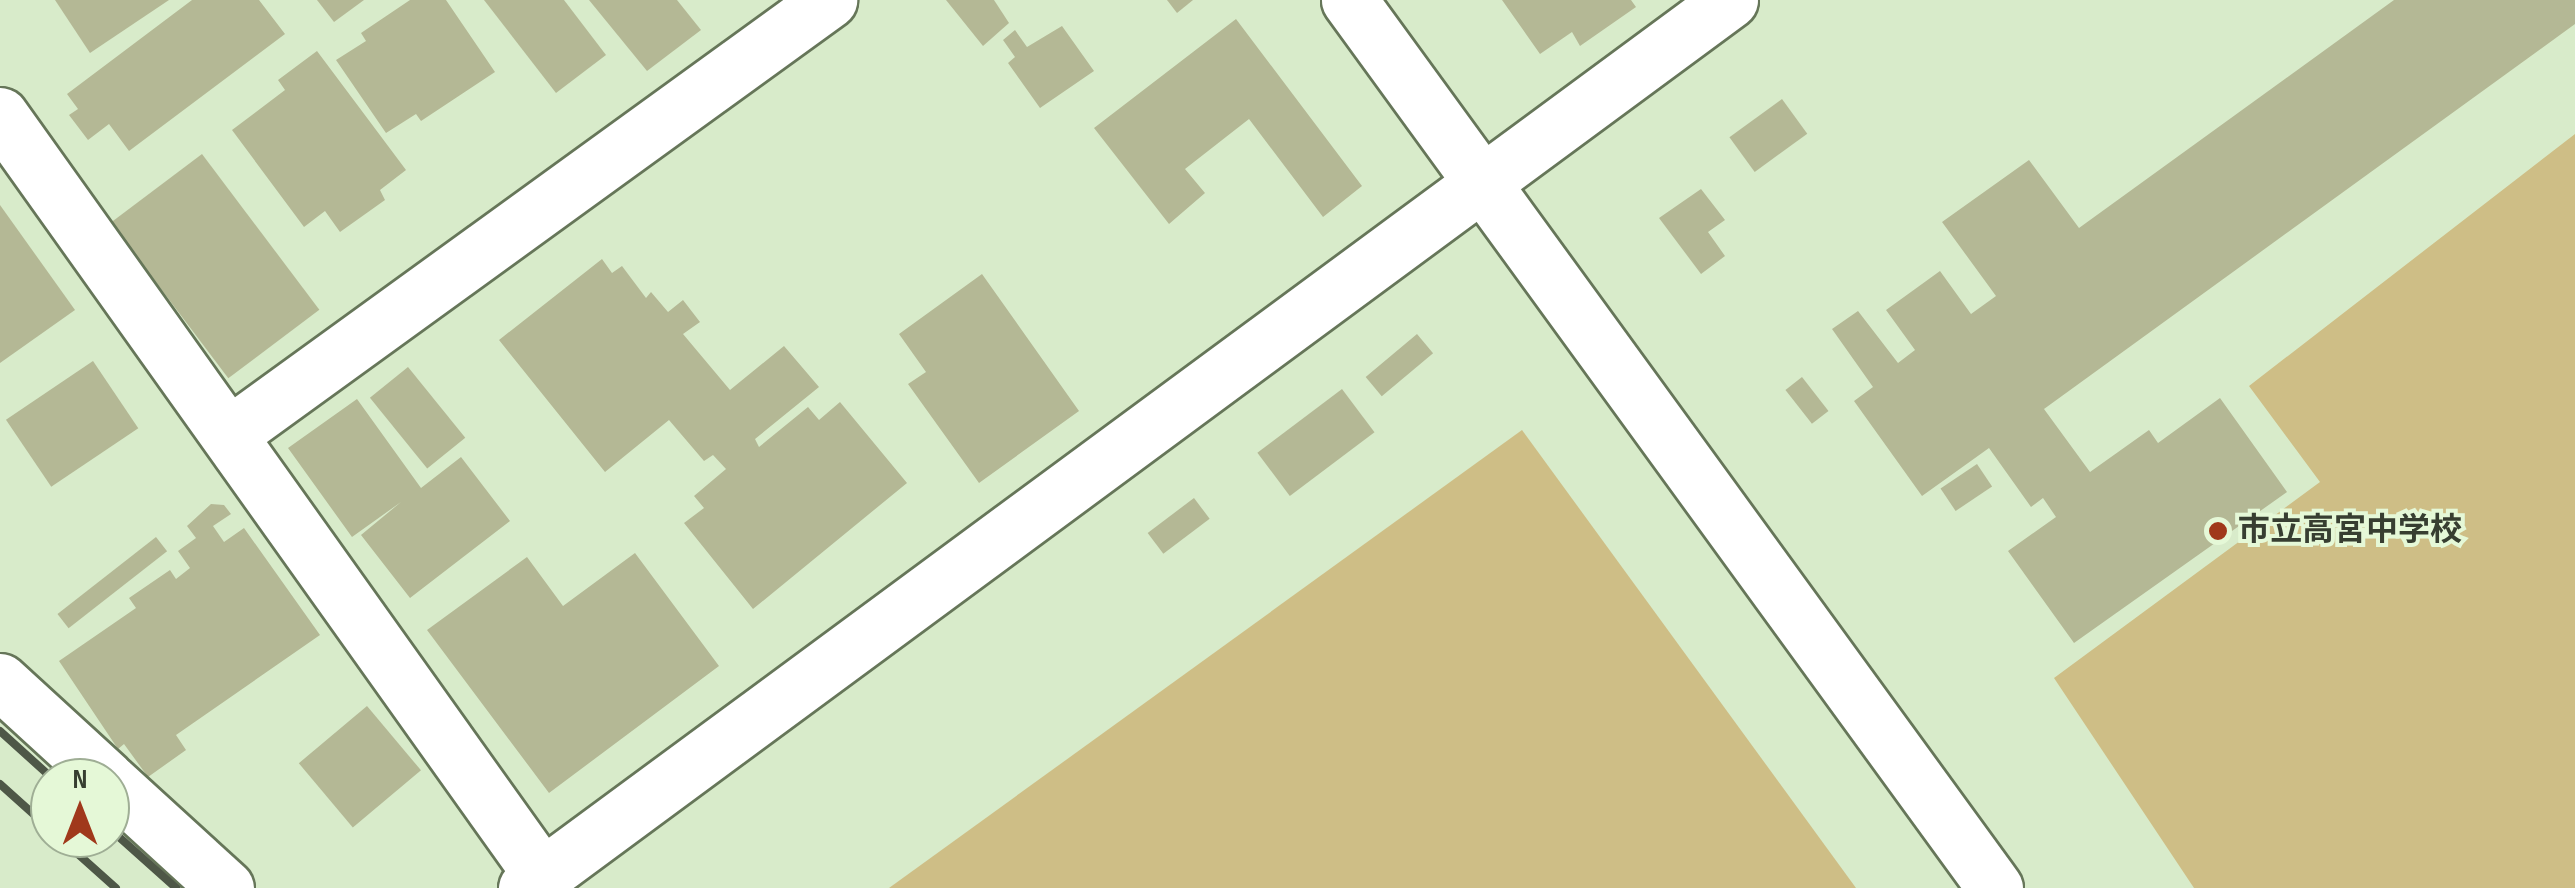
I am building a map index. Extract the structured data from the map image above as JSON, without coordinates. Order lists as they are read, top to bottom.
{
  "places": ["市立高宮中学校"],
  "north": "top"
}
